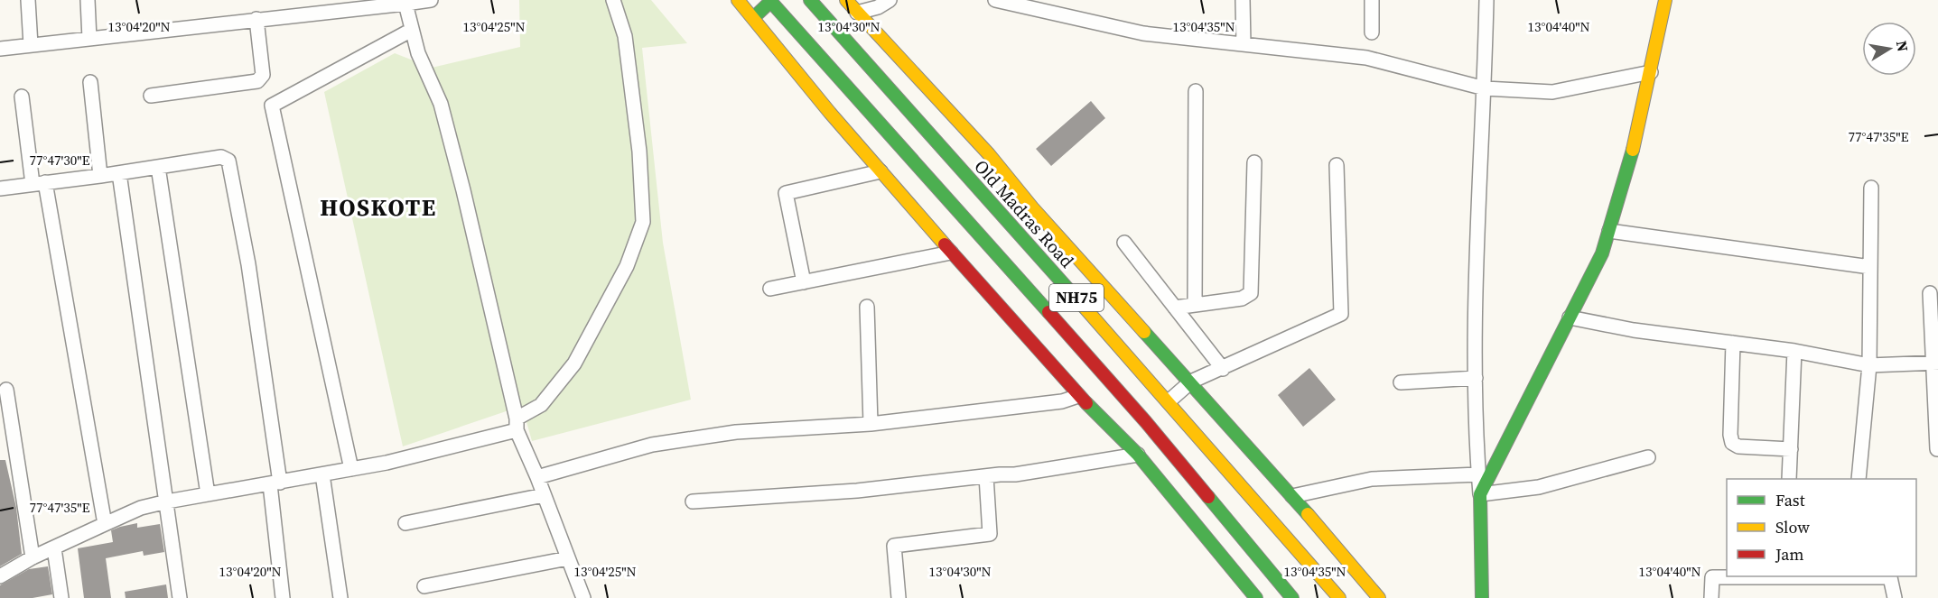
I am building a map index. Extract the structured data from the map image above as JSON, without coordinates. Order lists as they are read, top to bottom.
{
  "streets": {
    "main road": ["Old Madras Road", "NH75"]
  },
  "districts": ["HOSKOTE"],
  "legend": ["Fast", "Slow", "Jam"],
  "north": "right",
  "coordinates": [
    "13°04'20\"N",
    "13°04'25\"N",
    "13°04'30\"N",
    "13°04'35\"N",
    "13°04'40\"N",
    "77°47'35\"E",
    "77°47'30\"E"
  ]
}
